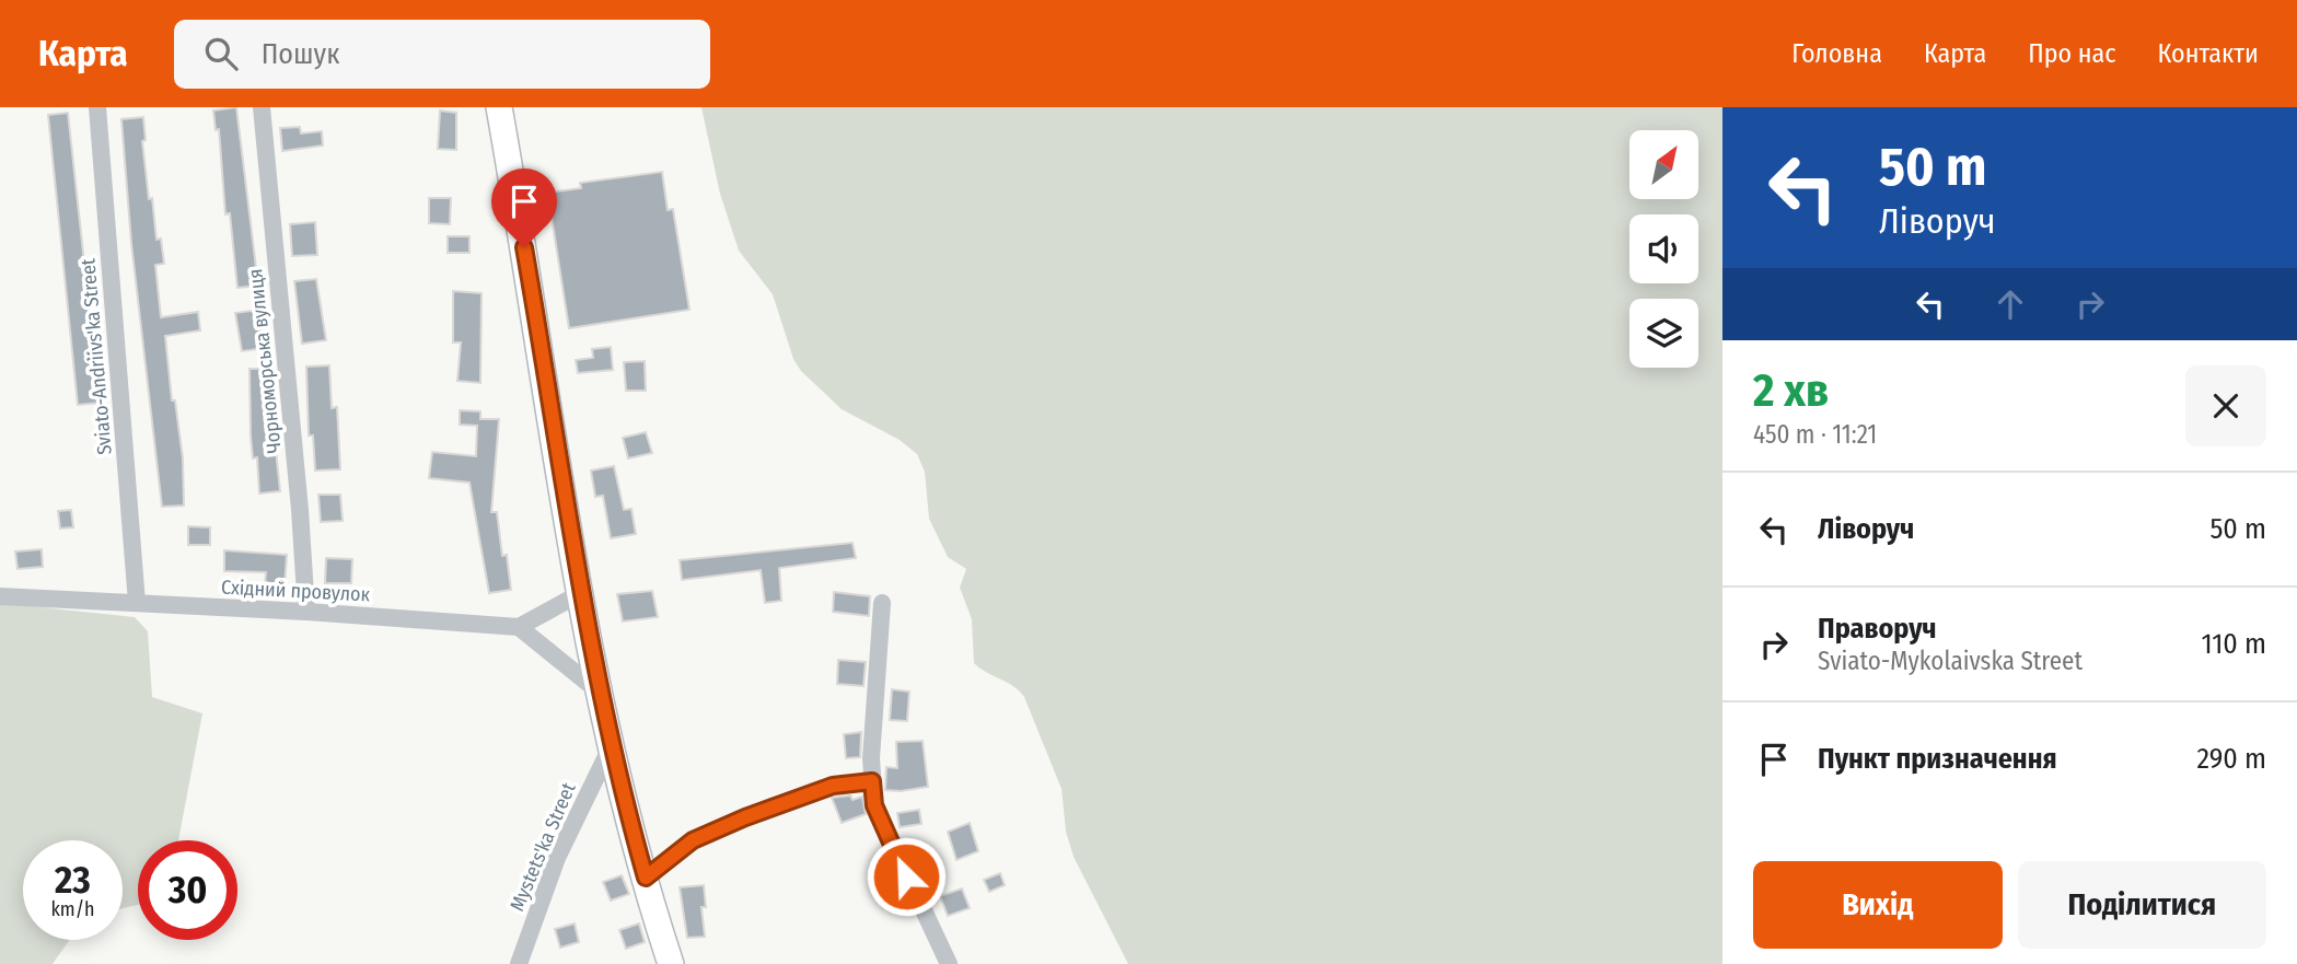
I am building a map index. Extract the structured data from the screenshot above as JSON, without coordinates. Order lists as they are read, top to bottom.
{
  "streets": {
    "street": [
      "Sviato-Andriivs'ka Street",
      "Чорноморська вулиця",
      "Східний провулок",
      "Mystets'ka Street"
    ]
  },
  "crossings": [
    ["Sviato-Andriivs'ka Street", "Східний провулок"],
    ["Чорноморська вулиця", "Східний провулок"]
  ],
  "north": "top right",
  "page": {
    "header": "Карта",
    "search": "Пошук",
    "nav": [
      "Головна",
      "Карта",
      "Про нас",
      "Контакти"
    ],
    "turn": ["50 m", "Ліворуч"],
    "heading": ["2 хв", "450 m · 11:21"],
    "list": [
      {
        "name": "Ліворуч",
        "value": "50 m"
      },
      {
        "name": "Праворуч",
        "note": "Sviato-Mykolaivska Street",
        "value": "110 m"
      },
      {
        "name": "Пункт призначення",
        "value": "290 m"
      }
    ],
    "speed": "23 km/h",
    "limit": "30",
    "buttons": ["Вихід", "Поділитися"]
  }
}
